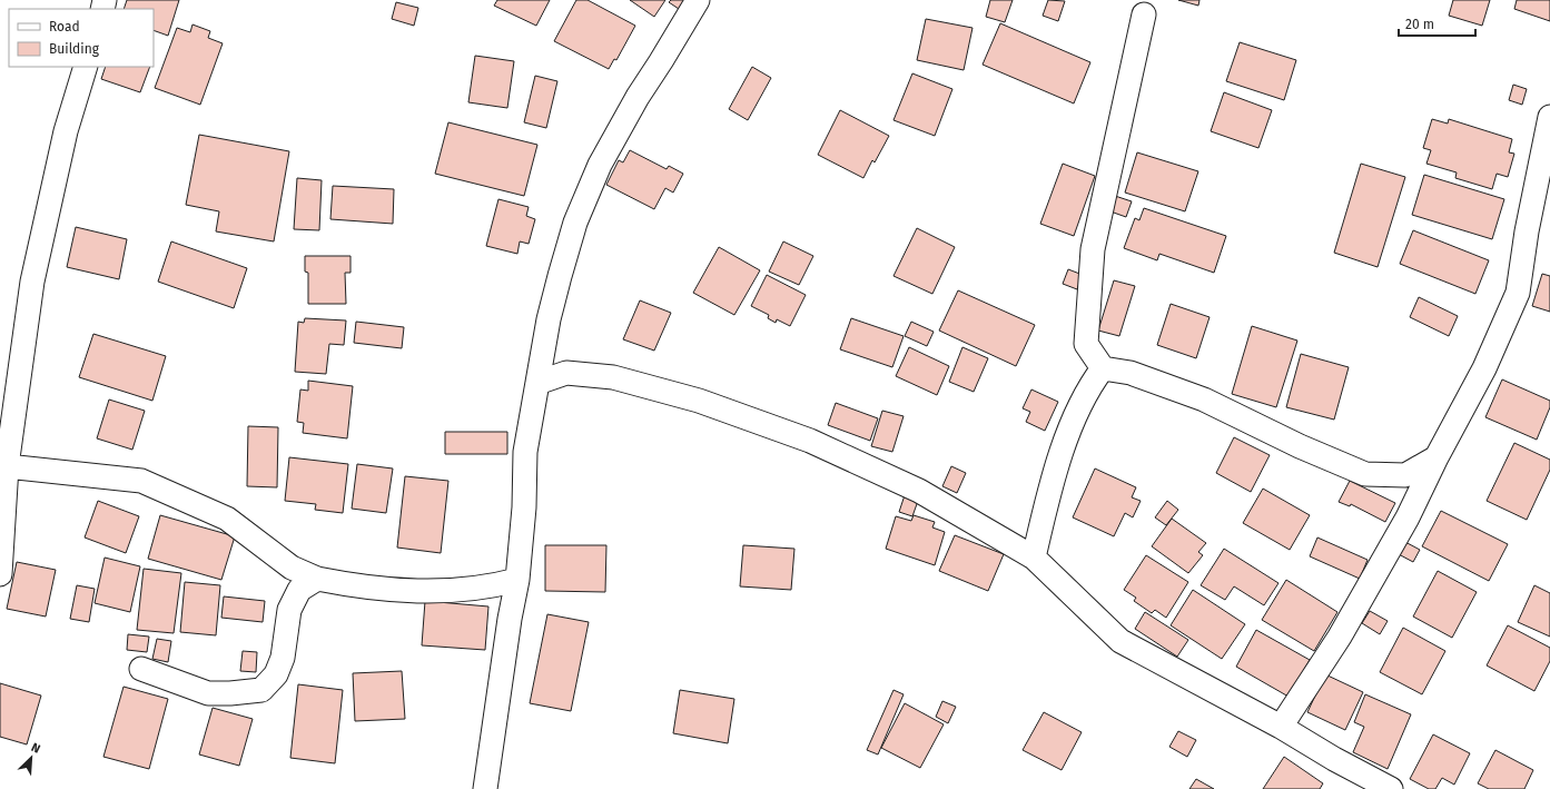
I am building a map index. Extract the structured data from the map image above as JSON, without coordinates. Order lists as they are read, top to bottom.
{
  "legend": ["Road", "Building"],
  "scale_bar": "20 m",
  "north": "top right"
}
